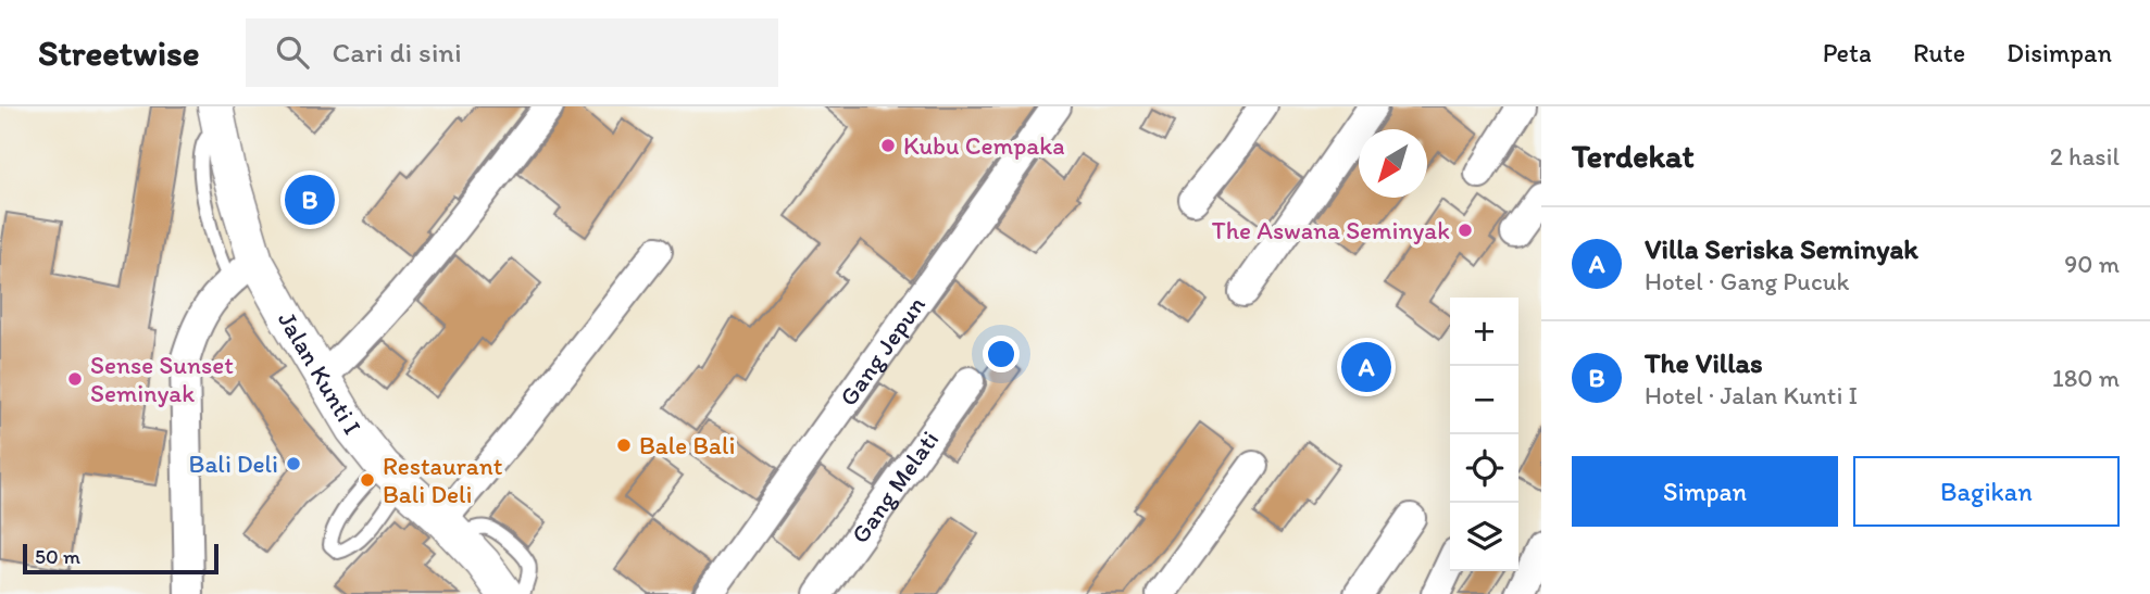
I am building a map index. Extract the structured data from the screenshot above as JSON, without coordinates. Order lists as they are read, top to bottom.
{
  "streets": {
    "street": ["Gang Jepun", "Jalan Kunti I", "Gang Melati"]
  },
  "places": [
    "Kubu Cempaka",
    "The Aswana Seminyak",
    "Sense Sunset Seminyak",
    "Bale Bali",
    "Bali Deli",
    "Restaurant Bali Deli"
  ],
  "scale_bar": "50 m",
  "north": "bottom left",
  "page": {
    "header": "Streetwise",
    "search": "Cari di sini",
    "nav": ["Peta", "Rute", "Disimpan"],
    "heading": ["Terdekat", "2 hasil"],
    "pins": ["B", "A"],
    "list": [
      {
        "mark": "A",
        "name": "Villa Seriska Seminyak",
        "note": "Hotel · Gang Pucuk",
        "value": "90 m"
      },
      {
        "mark": "B",
        "name": "The Villas",
        "note": "Hotel · Jalan Kunti I",
        "value": "180 m"
      }
    ],
    "map_buttons": ["+", "−"],
    "buttons": ["Simpan", "Bagikan"],
    "scale": "50 m"
  }
}
